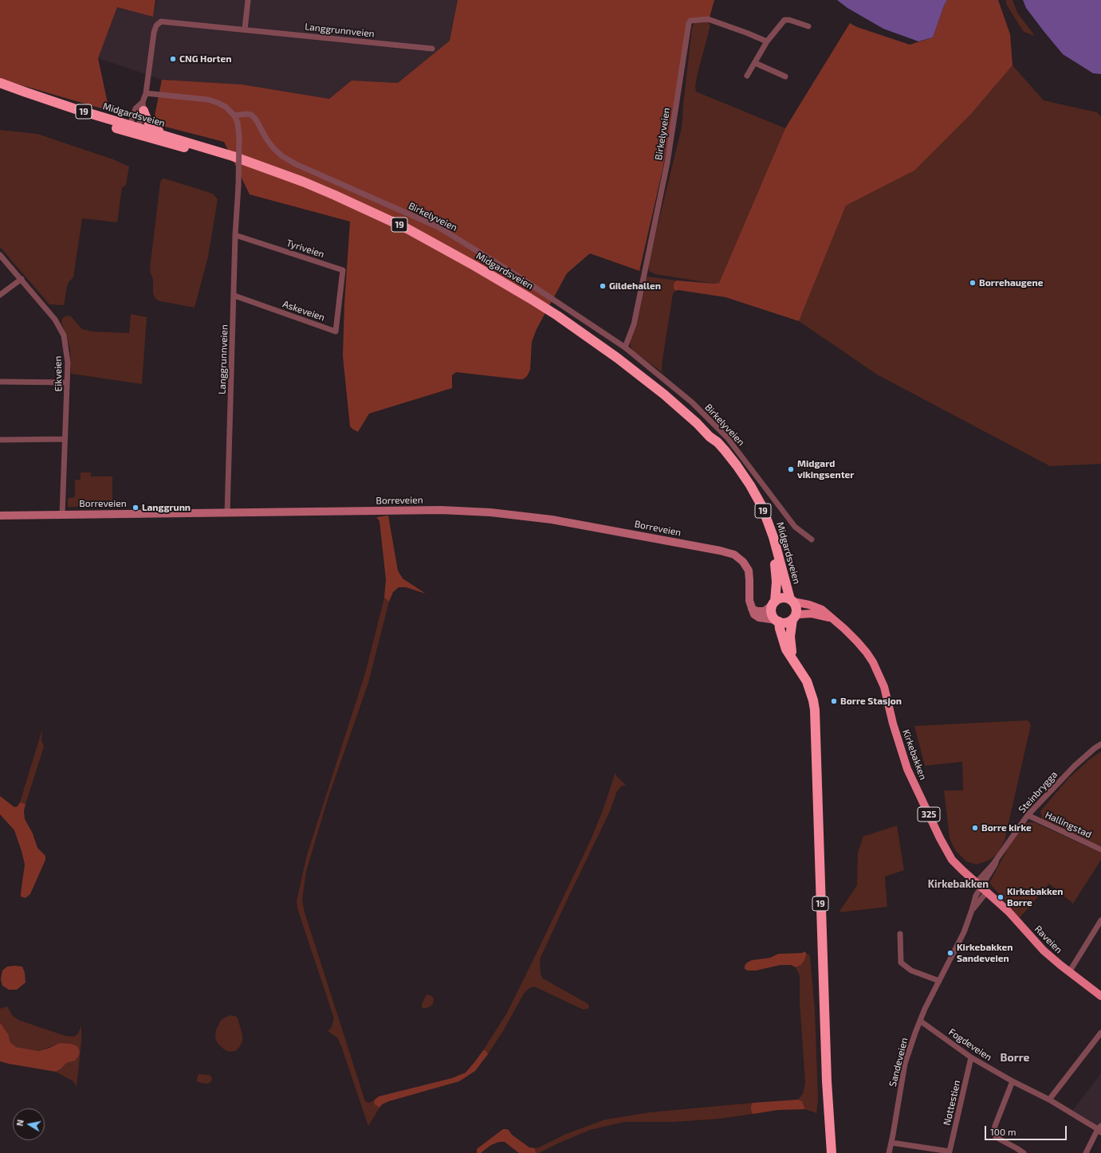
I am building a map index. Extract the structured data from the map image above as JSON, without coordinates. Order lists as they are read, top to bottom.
{
  "streets": {
    "highway": ["19", "Midgardsveien"],
    "main road": [
      "Borreveien",
      "Kirkebakken",
      "325",
      "Raveien"
    ],
    "street": [
      "Langgrunnveien",
      "Birkelyveien",
      "Tyriveien",
      "Askeveien",
      "Eikveien",
      "Steinbrygga",
      "Hallingstad",
      "Fogdeveien",
      "Sandeveien",
      "Nøttestien"
    ]
  },
  "crossings": [
    ["Langgrunnveien", "19"],
    ["Langgrunnveien", "Midgardsveien"],
    ["Langgrunnveien", "Birkelyveien"],
    ["Langgrunnveien", "Tyriveien"],
    ["Langgrunnveien", "Askeveien"],
    ["Langgrunnveien", "Borreveien"],
    ["19", "Midgardsveien"],
    ["19", "Kirkebakken"],
    ["Midgardsveien", "Kirkebakken"],
    ["Tyriveien", "Askeveien"],
    ["Eikveien", "Borreveien"],
    ["Kirkebakken", "Steinbrygga"],
    ["Kirkebakken", "Raveien"],
    ["Kirkebakken", "Sandeveien"],
    ["Steinbrygga", "Hallingstad"],
    ["Steinbrygga", "Raveien"],
    ["Steinbrygga", "Sandeveien"],
    ["Raveien", "Sandeveien"],
    ["Fogdeveien", "Sandeveien"],
    ["Fogdeveien", "Nøttestien"],
    ["Sandeveien", "Nøttestien"]
  ],
  "districts": ["Kirkebakken", "Borre"],
  "places": [
    "CNG Horten",
    "Borrehaugene",
    "Gildehallen",
    "Midgard vikingsenter",
    "Langgrunn",
    "Borre Stasjon",
    "Borre kirke",
    "Kirkebakken Borre",
    "Kirkebakken Sandeveien"
  ],
  "scale_bar": "100 m",
  "north": "left"
}
